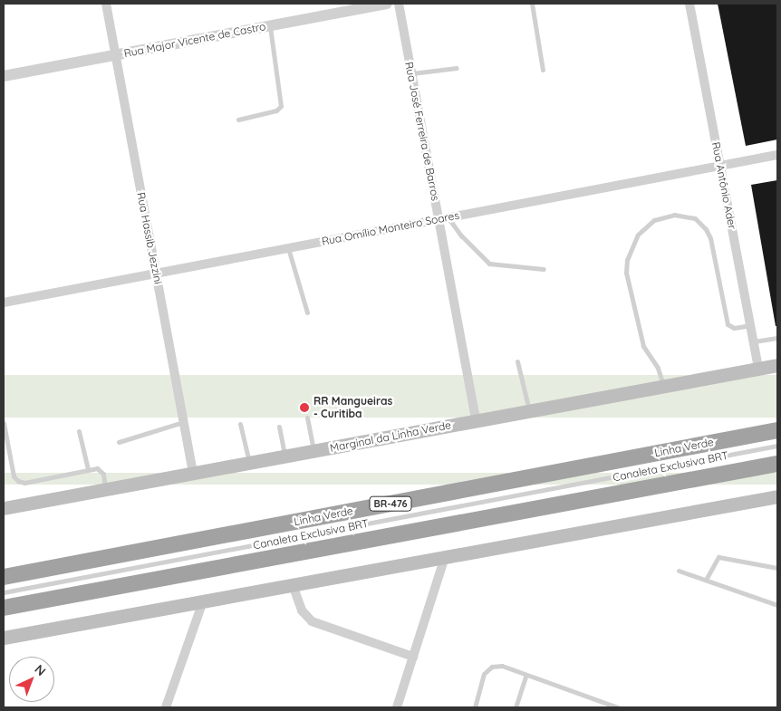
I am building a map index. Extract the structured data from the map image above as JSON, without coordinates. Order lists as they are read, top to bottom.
{
  "streets": {
    "highway": ["Linha Verde", "BR-476"],
    "main road": ["Marginal da Linha Verde"],
    "street": [
      "Rua Major Vicente de Castro",
      "Rua José Ferreira de Barros",
      "Rua Antônio Ader",
      "Rua Omílio Monteiro Soares",
      "Rua Hassib Jezzini"
    ],
    "lane": ["Canaleta Exclusiva BRT"]
  },
  "crossings": [
    ["Rua Major Vicente de Castro", "Rua Hassib Jezzini"],
    ["Rua José Ferreira de Barros", "Rua Omílio Monteiro Soares"],
    ["Rua José Ferreira de Barros", "Marginal da Linha Verde"],
    ["Rua Antônio Ader", "Rua Omílio Monteiro Soares"],
    ["Rua Antônio Ader", "Marginal da Linha Verde"],
    ["Rua Omílio Monteiro Soares", "Rua Hassib Jezzini"],
    ["Rua Hassib Jezzini", "Marginal da Linha Verde"]
  ],
  "places": ["RR Mangueiras - Curitiba"],
  "north": "top right"
}
